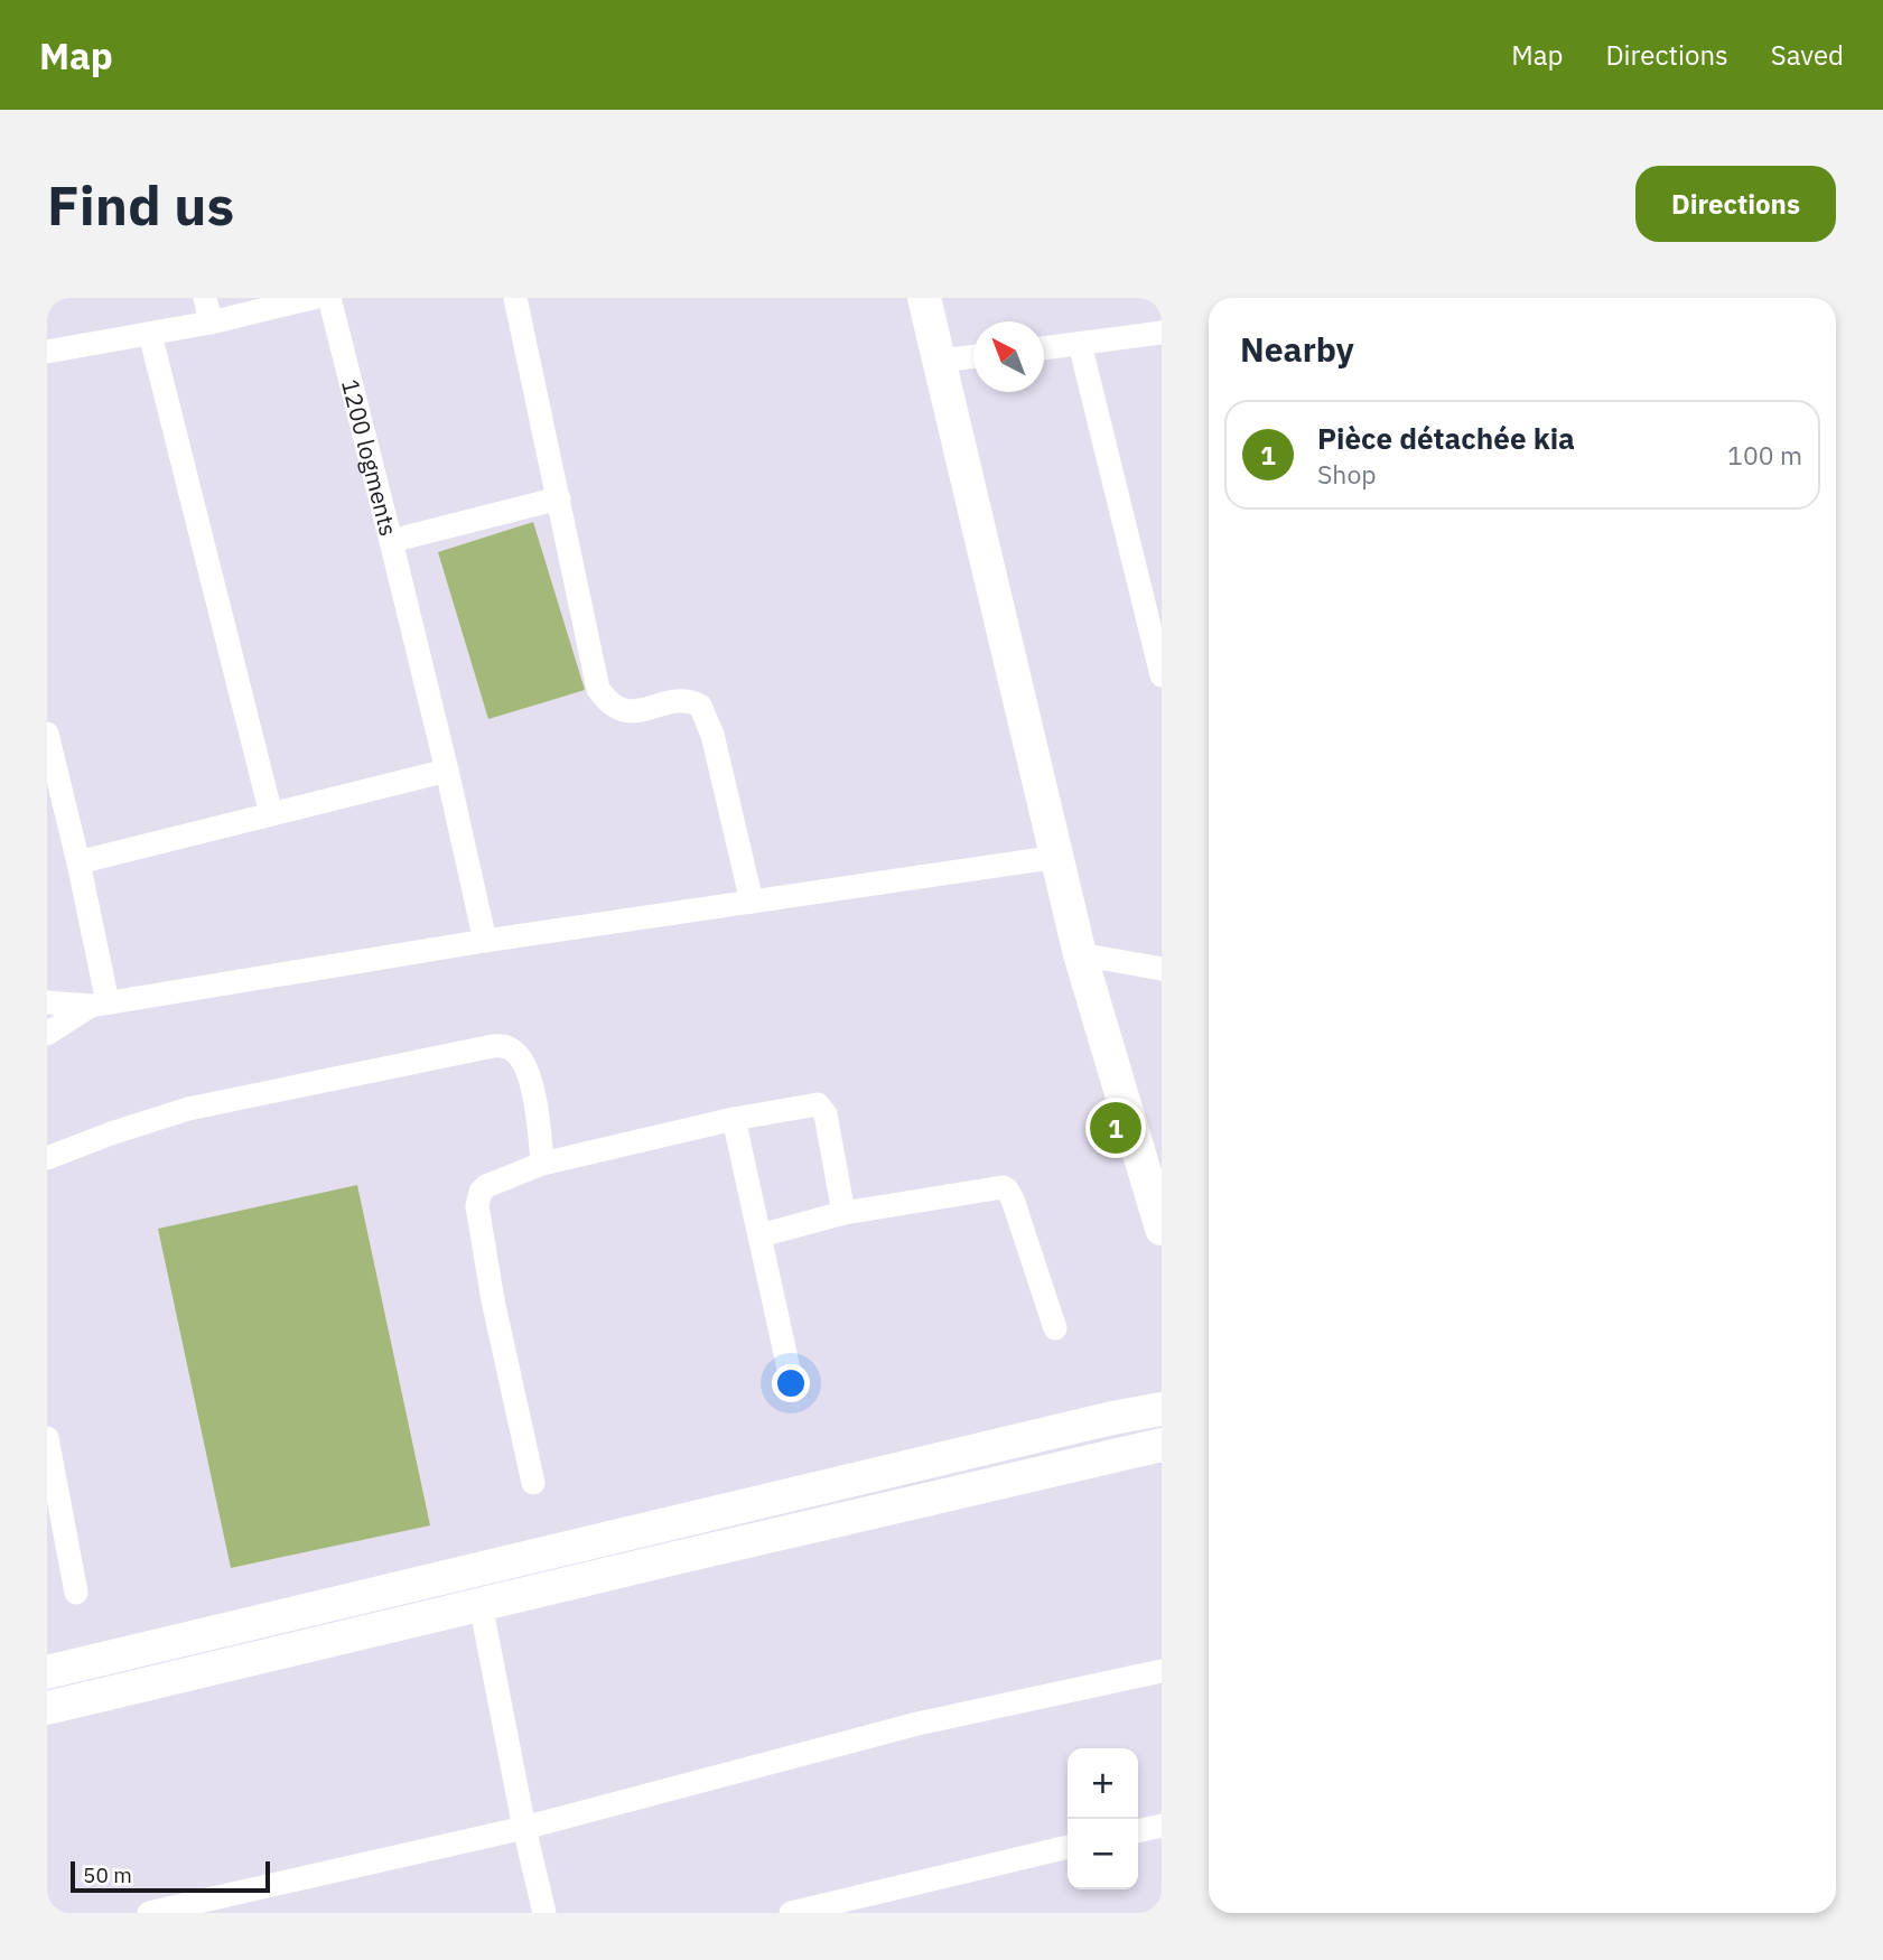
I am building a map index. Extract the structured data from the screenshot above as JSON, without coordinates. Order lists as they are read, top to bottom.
{
  "streets": {
    "street": ["1200 logments"]
  },
  "scale_bar": "50 m",
  "north": "top left",
  "page": {
    "header": "Map",
    "nav": ["Map", "Directions", "Saved"],
    "buttons": "Directions",
    "title": "Find us",
    "heading": "Nearby",
    "list": [
      {
        "mark": "1",
        "name": "Pièce détachée kia",
        "note": "Shop",
        "value": "100 m"
      }
    ],
    "pins": "1",
    "map_buttons": ["+", "−"],
    "scale": "50 m"
  }
}
